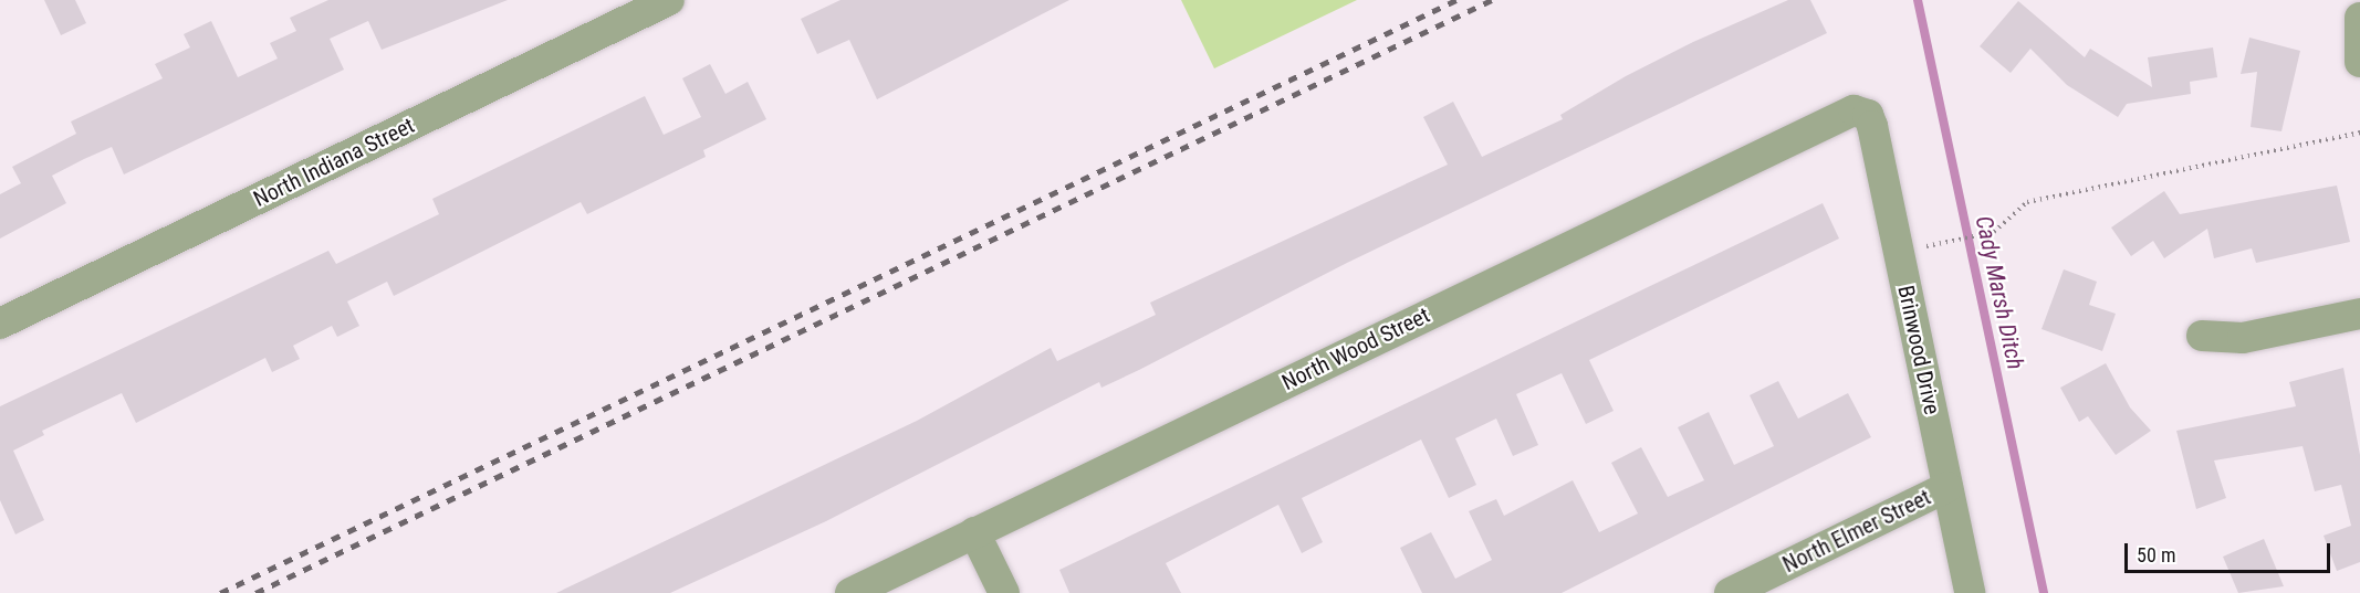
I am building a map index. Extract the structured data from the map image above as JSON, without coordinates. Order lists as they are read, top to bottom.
{
  "streets": {
    "street": [
      "North Indiana Street",
      "North Wood Street",
      "Brinwood Drive",
      "North Elmer Street"
    ]
  },
  "crossings": [
    ["North Wood Street", "Brinwood Drive"],
    ["Brinwood Drive", "North Elmer Street"]
  ],
  "water": ["Cady Marsh Ditch"],
  "scale_bar": "50 m"
}
